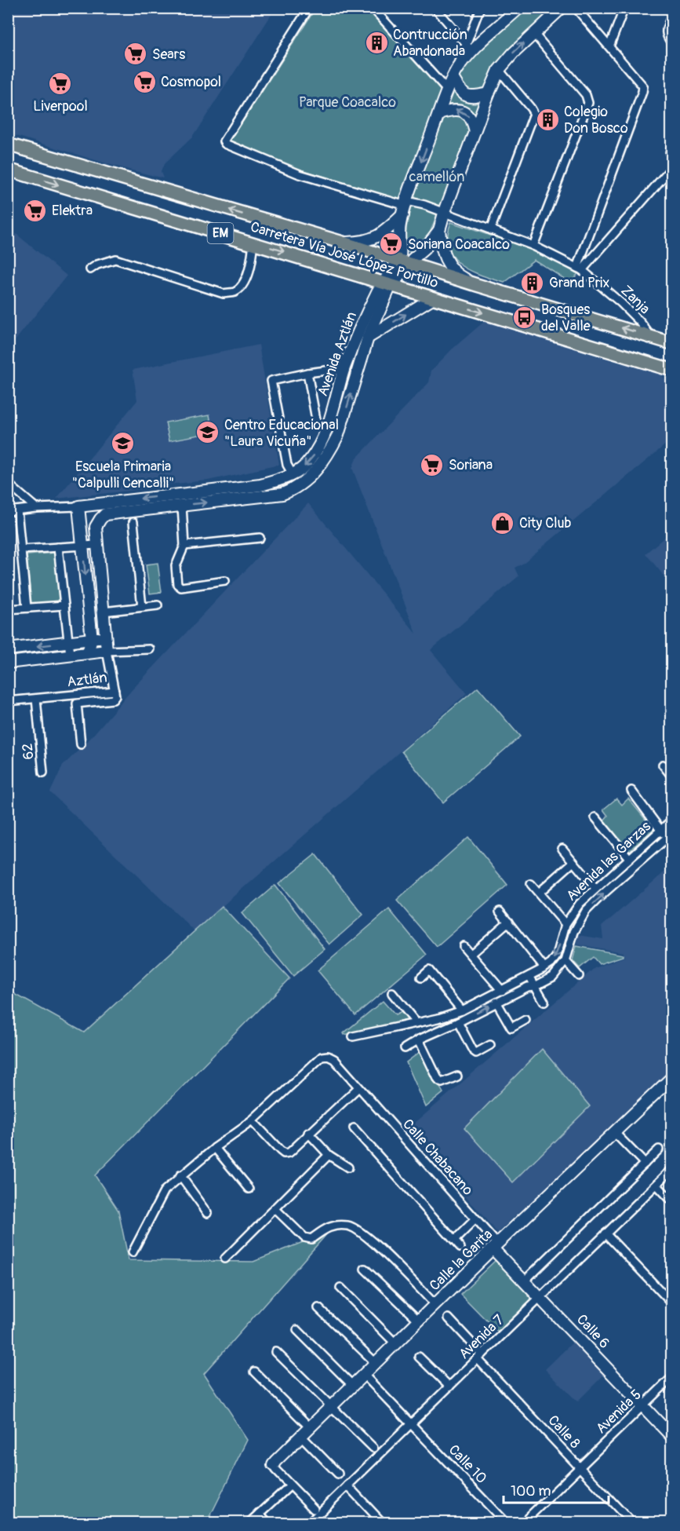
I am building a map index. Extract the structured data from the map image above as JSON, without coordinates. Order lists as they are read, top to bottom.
{
  "streets": {
    "main road": ["EM", "Carretera Vía José López Portillo"],
    "street": [
      "Zanja",
      "Avenida Aztlán",
      "Aztlán",
      "62",
      "Avenida las Garzas",
      "Calle Chabacano",
      "Calle la Garita",
      "Calle 6",
      "Avenida 7",
      "Avenida 5",
      "Calle 8",
      "Calle 10"
    ]
  },
  "crossings": [
    ["Carretera Vía José López Portillo", "Zanja"],
    ["Carretera Vía José López Portillo", "Avenida Aztlán"],
    ["Avenida Aztlán", "Aztlán"],
    ["Aztlán", "62"],
    ["Calle Chabacano", "Calle la Garita"],
    ["Calle Chabacano", "Calle 6"],
    ["Calle la Garita", "Calle 6"],
    ["Calle la Garita", "Calle 10"],
    ["Calle 6", "Avenida 7"],
    ["Calle 6", "Avenida 5"],
    ["Avenida 7", "Calle 8"],
    ["Avenida 7", "Calle 10"],
    ["Avenida 5", "Calle 8"]
  ],
  "parks": ["Parque Coacalco", "camellón"],
  "places": {
    "building": ["Contrucción Abandonada", "Colegio Don Bosco", "Grand Prix"],
    "supermarket": [
      "Sears",
      "Cosmopol",
      "Liverpool",
      "Elektra",
      "Soriana Coacalco",
      "Soriana"
    ],
    "bus stop": ["Bosques del Valle"],
    "school or university": ["Centro Educacional \"Laura Vicuña\"", "Escuela Primaria \"Calpulli Cencalli\""],
    "shop": ["City Club"]
  },
  "scale_bar": "100 m"
}
